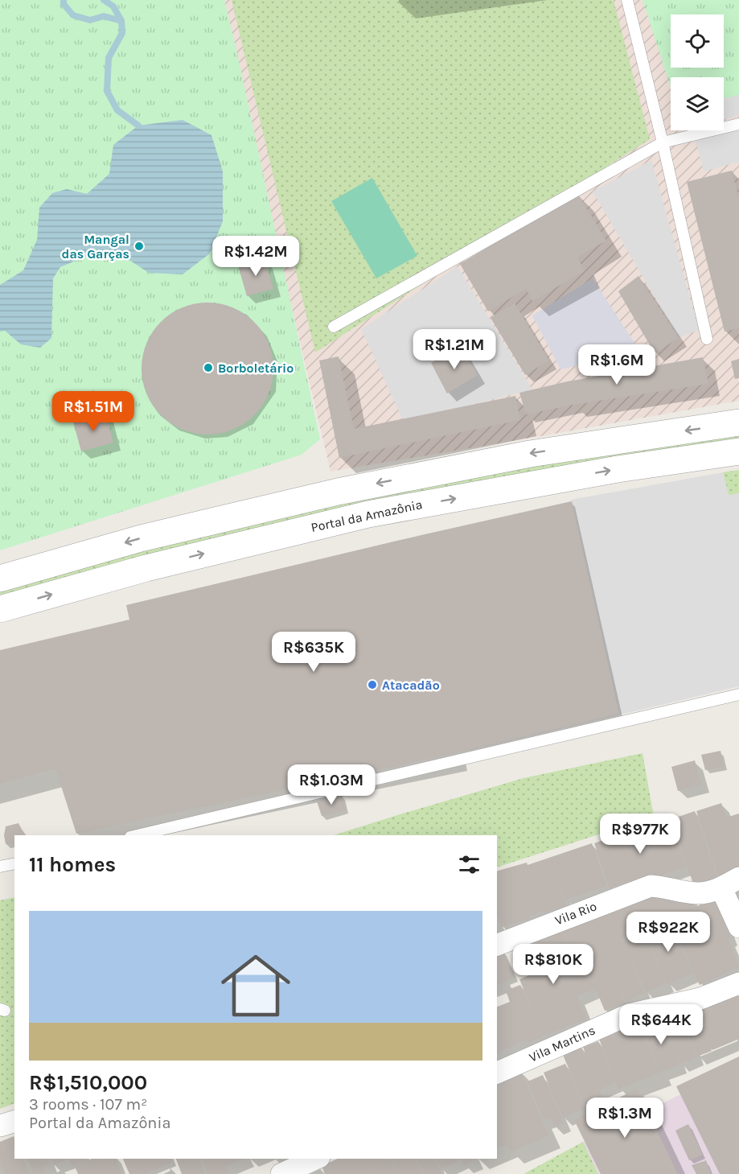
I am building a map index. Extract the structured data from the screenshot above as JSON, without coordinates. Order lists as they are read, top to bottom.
{
  "streets": {
    "street": ["Portal da Amazônia", "Vila Rio", "Vila Martins"]
  },
  "places": ["Mangal das Garças", "Borboletário", "Atacadão"],
  "page": {
    "price": [
      "R$1.42M",
      "R$1.21M",
      "R$1.6M",
      "R$1.51M",
      "R$635K",
      "R$1.03M",
      "R$977K",
      "R$922K",
      "R$810K",
      "R$644K",
      "R$1.3M"
    ],
    "heading": "11 homes",
    "list": [
      {
        "name": "R$1,510,000",
        "note": "3 rooms · 107 m² · Portal da Amazônia"
      }
    ]
  }
}
